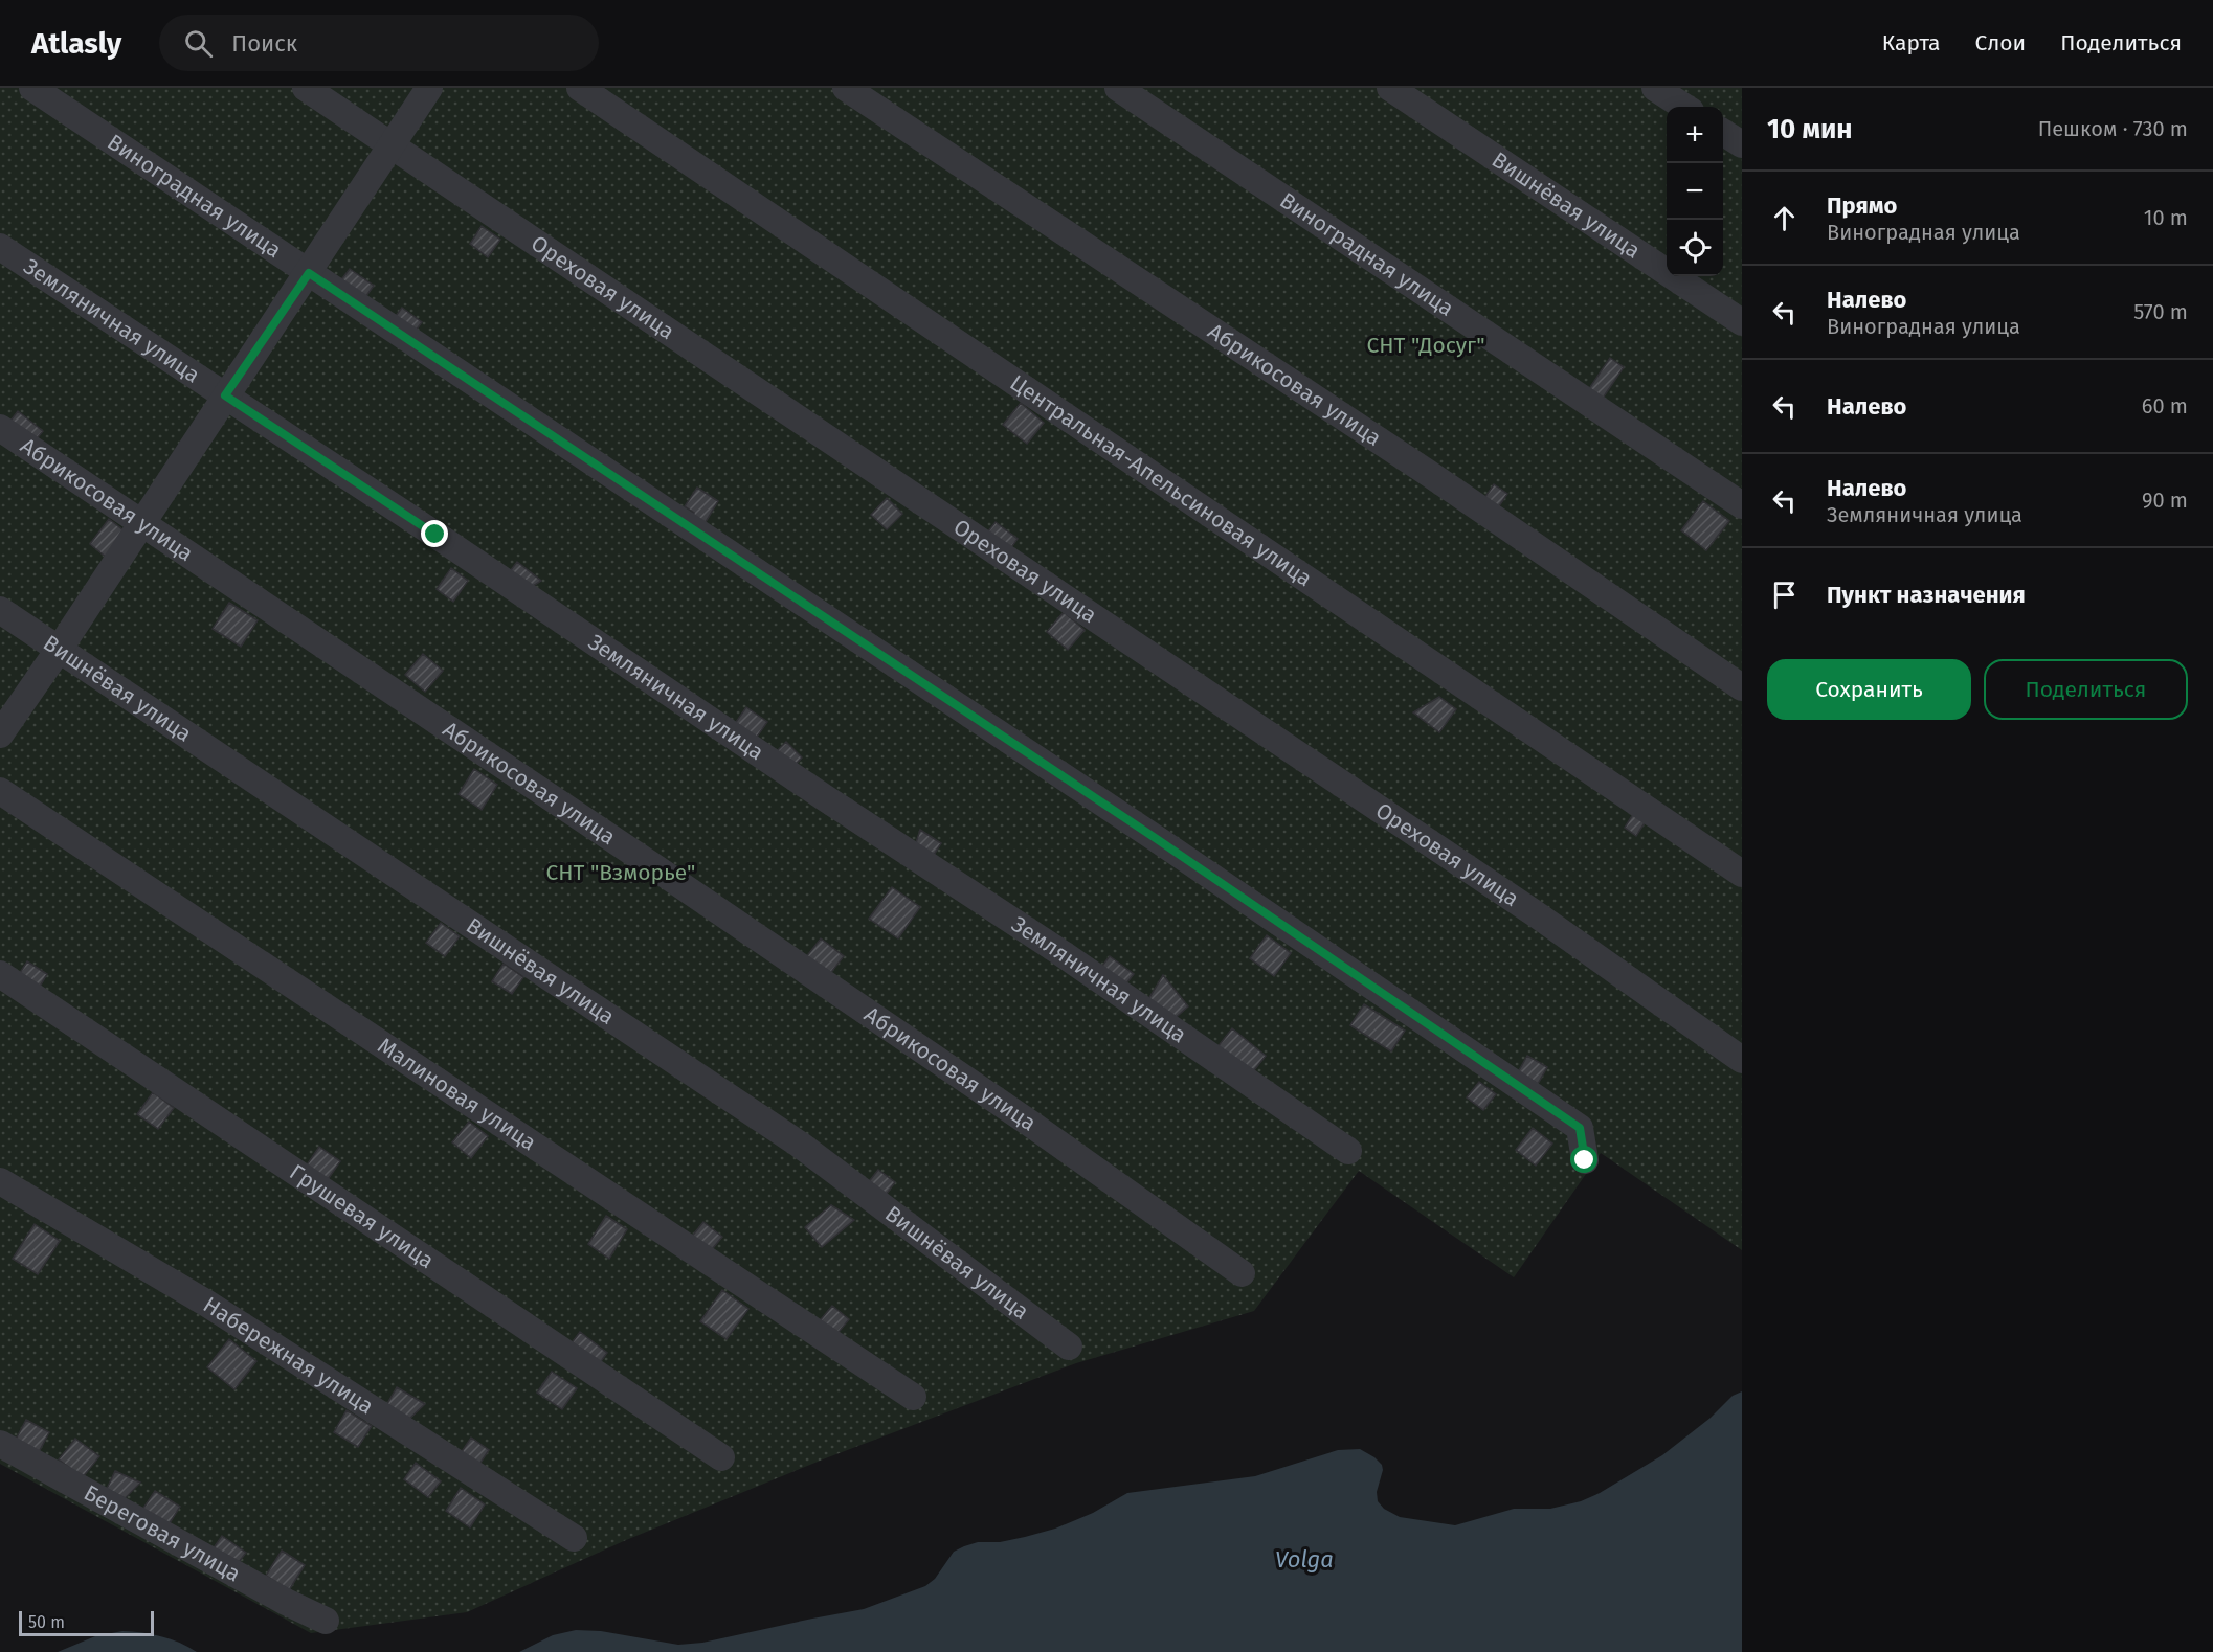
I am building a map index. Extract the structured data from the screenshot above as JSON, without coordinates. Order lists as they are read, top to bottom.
{
  "streets": {
    "lane": [
      "Виноградная улица",
      "Вишнёвая улица",
      "Ореховая улица",
      "Земляничная улица",
      "Абрикосовая улица",
      "Центральная-Апельсиновая улица",
      "Малиновая улица",
      "Грушевая улица",
      "Набережная улица",
      "Береговая улица"
    ]
  },
  "water": ["Volga"],
  "parks": ["СНТ \"Досуг\"", "СНТ \"Взморье\""],
  "scale_bar": "50 m",
  "page": {
    "header": "Atlasly",
    "search": "Поиск",
    "nav": ["Карта", "Слои", "Поделиться"],
    "heading": ["10 мин", "Пешком · 730 m"],
    "map_buttons": ["+", "−"],
    "list": [
      ["Прямо", "Виноградная улица", "10 m"],
      ["Налево", "Виноградная улица", "570 m"],
      ["Налево", "60 m"],
      ["Налево", "Земляничная улица", "90 m"],
      "Пункт назначения"
    ],
    "buttons": ["Сохранить", "Поделиться"],
    "scale": "50 m"
  }
}
